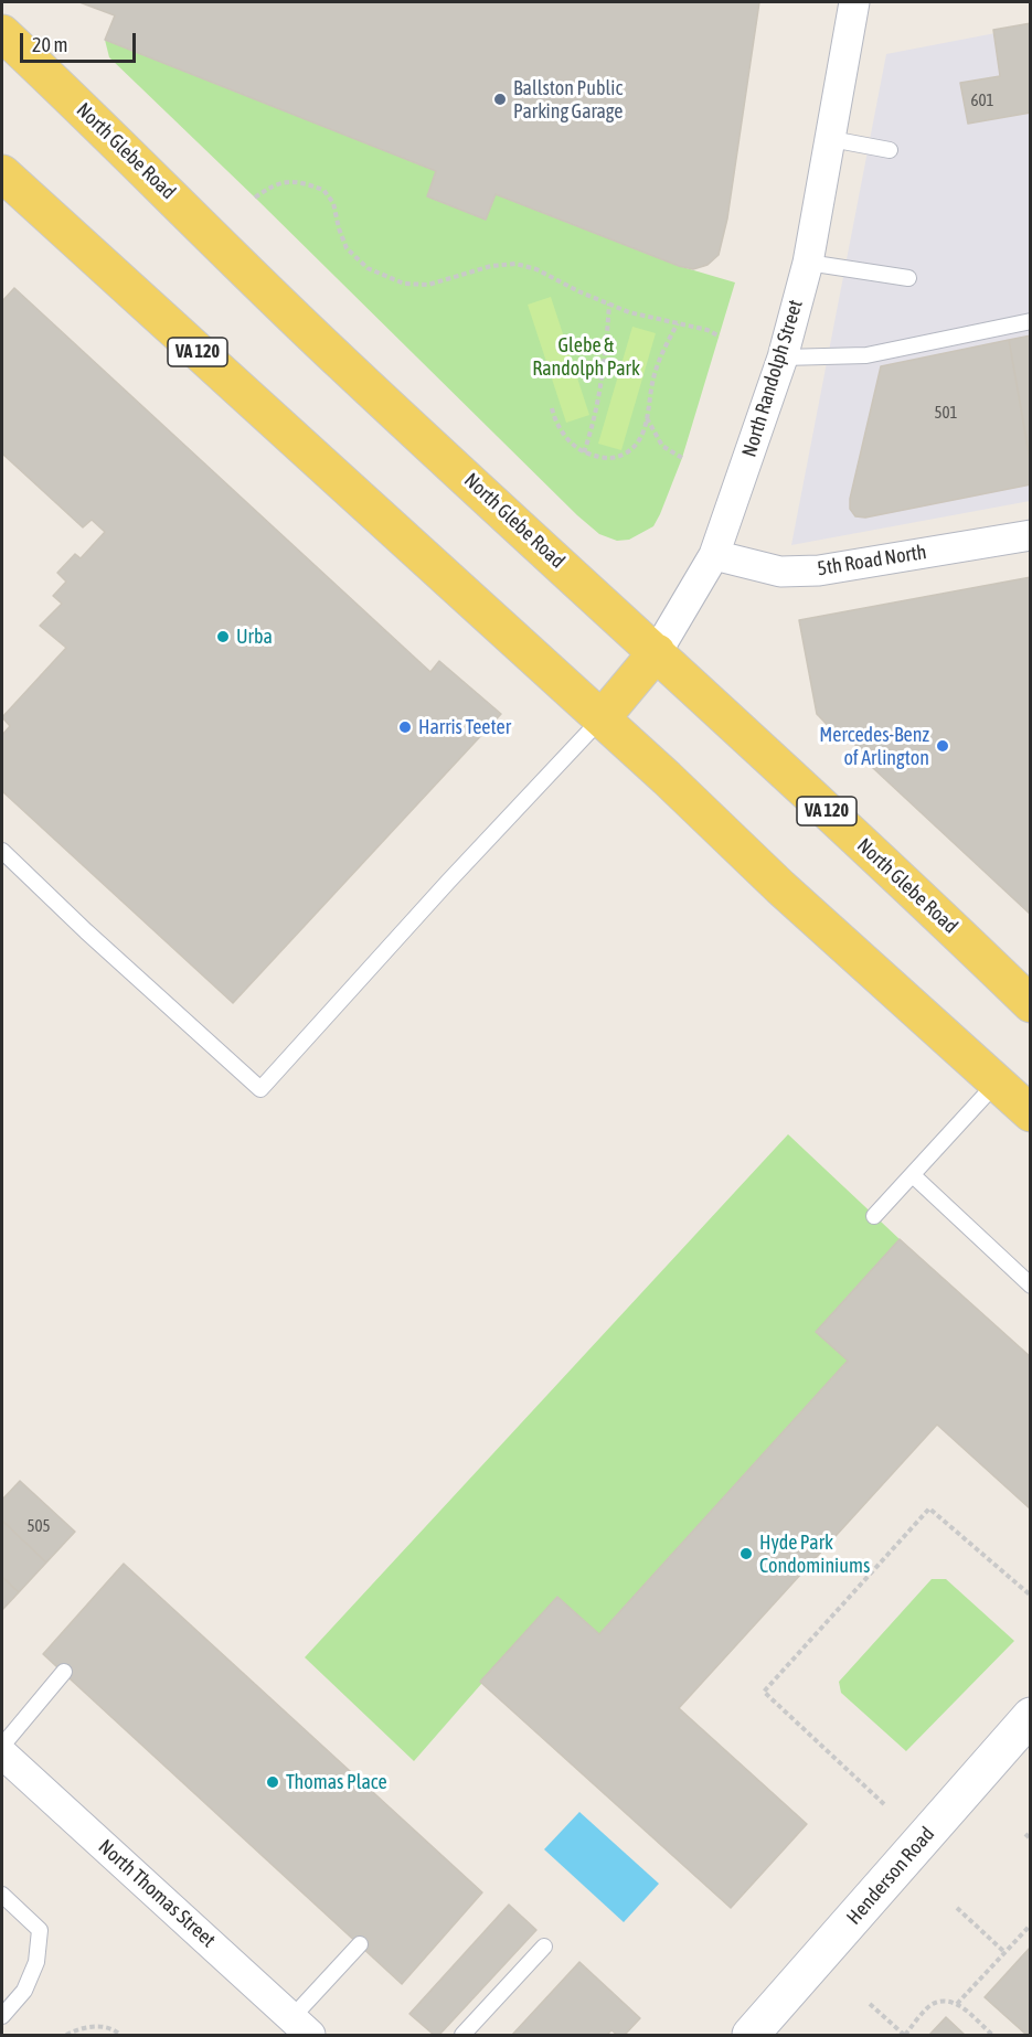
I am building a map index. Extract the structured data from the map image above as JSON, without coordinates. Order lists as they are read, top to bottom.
{
  "streets": {
    "main road": ["North Glebe Road", "VA 120", "North Randolph Street"],
    "street": ["5th Road North", "Henderson Road", "North Thomas Street"]
  },
  "crossings": [
    ["North Glebe Road", "North Randolph Street"],
    ["VA 120", "North Randolph Street"],
    ["North Randolph Street", "5th Road North"]
  ],
  "parks": ["Glebe & Randolph Park"],
  "places": [
    "Ballston Public Parking Garage",
    "Urba",
    "Harris Teeter",
    "Mercedes-Benz of Arlington",
    "Hyde Park Condominiums",
    "Thomas Place"
  ],
  "house_numbers": ["601", "501", "505"],
  "scale_bar": "20 m"
}
